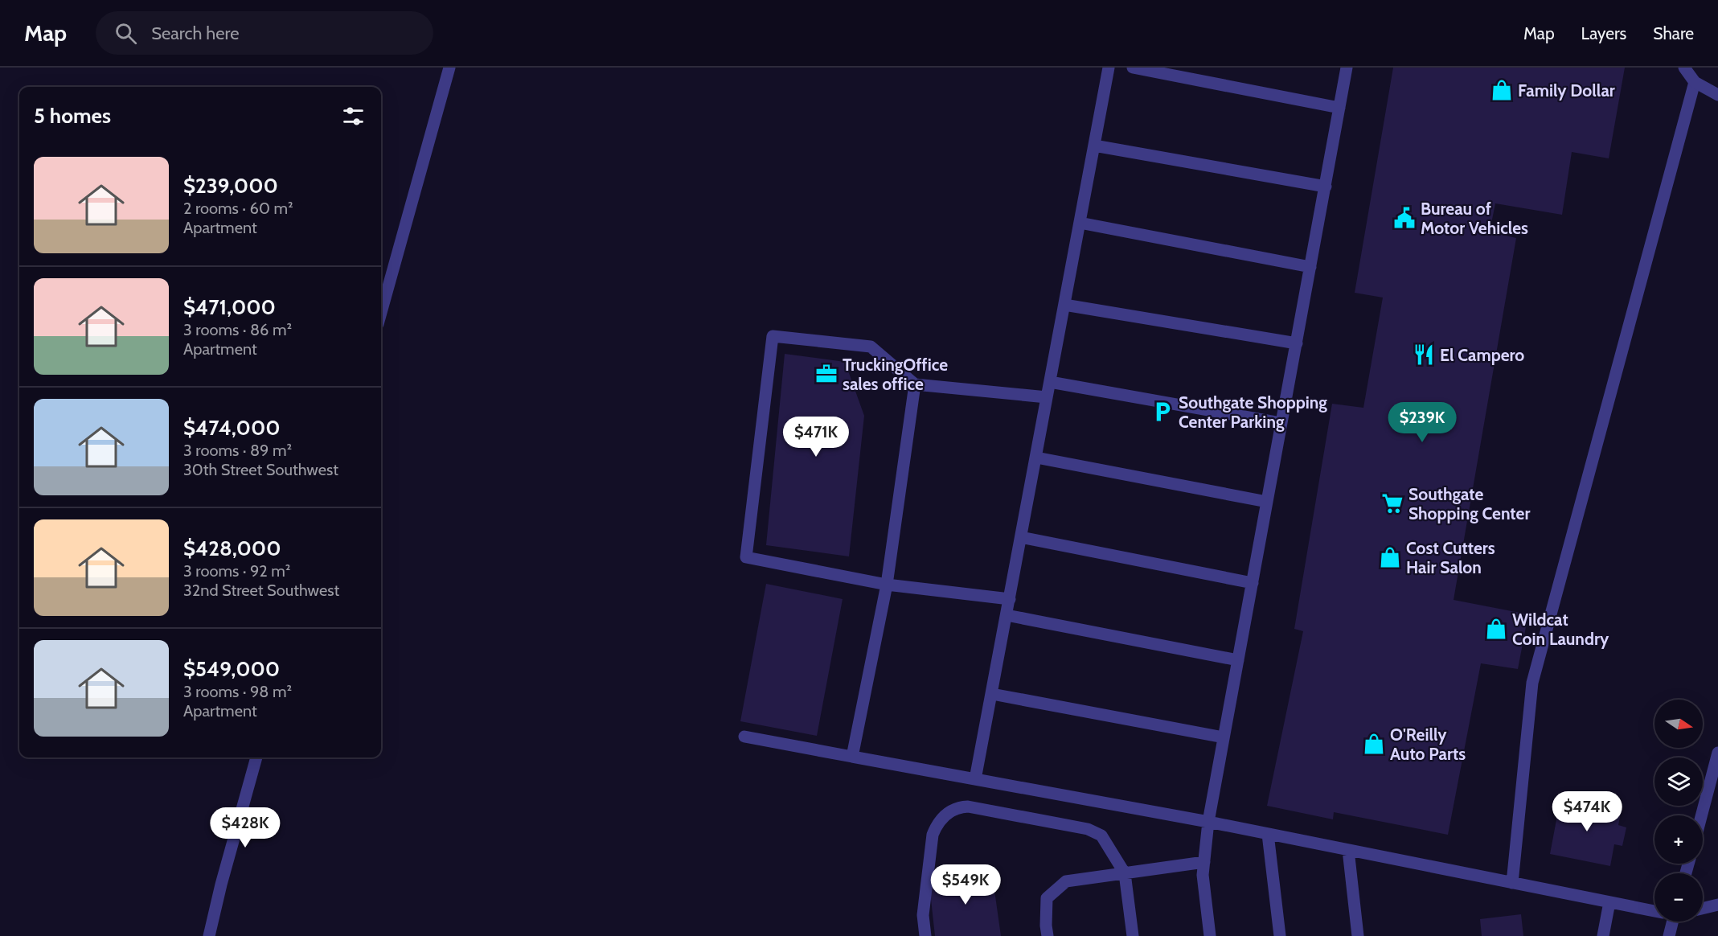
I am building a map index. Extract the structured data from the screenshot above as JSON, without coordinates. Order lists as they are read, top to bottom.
{
  "places": {
    "shop": [
      "Family Dollar",
      "Cost Cutters Hair Salon",
      "Wildcat Coin Laundry",
      "O'Reilly Auto Parts"
    ],
    "public building": ["Bureau of Motor Vehicles"],
    "restaurant": ["El Campero"],
    "office": ["TruckingOffice sales office"],
    "parking": ["Southgate Shopping Center Parking"],
    "supermarket": ["Southgate Shopping Center"]
  },
  "north": "right",
  "page": {
    "header": "Map",
    "search": "Search here",
    "nav": ["Map", "Layers", "Share"],
    "heading": "5 homes",
    "list": [
      {
        "name": "$239,000",
        "note": "2 rooms · 60 m² · Apartment"
      },
      {
        "name": "$471,000",
        "note": "3 rooms · 86 m² · Apartment"
      },
      {
        "name": "$474,000",
        "note": "3 rooms · 89 m² · 30th Street Southwest"
      },
      {
        "name": "$428,000",
        "note": "3 rooms · 92 m² · 32nd Street Southwest"
      },
      {
        "name": "$549,000",
        "note": "3 rooms · 98 m² · Apartment"
      }
    ],
    "price": [
      "$239K",
      "$471K",
      "$474K",
      "$428K",
      "$549K"
    ],
    "map_buttons": ["+", "−"]
  }
}
